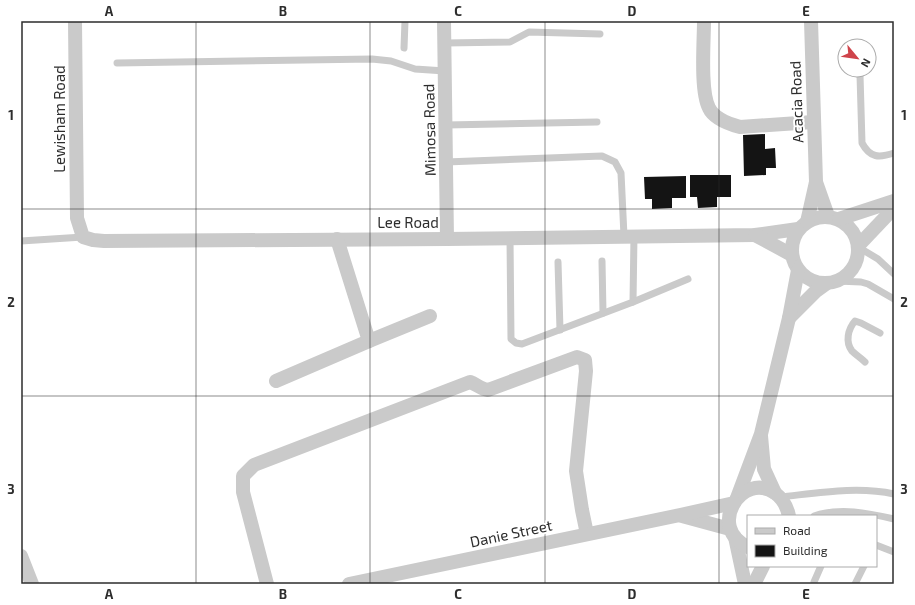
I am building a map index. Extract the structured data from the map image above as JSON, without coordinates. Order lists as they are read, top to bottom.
{
  "streets": {
    "street": [
      "Acacia Road",
      "Lewisham Road",
      "Mimosa Road",
      "Lee Road",
      "Danie Street"
    ]
  },
  "crossings": [
    ["Acacia Road", "Lee Road"],
    ["Lewisham Road", "Lee Road"],
    ["Mimosa Road", "Lee Road"]
  ],
  "legend": ["Road", "Building"],
  "north": "bottom right",
  "grid": {
    "columns": [
      "A",
      "B",
      "C",
      "D",
      "E"
    ],
    "rows": ["1", "2", "3"]
  }
}
